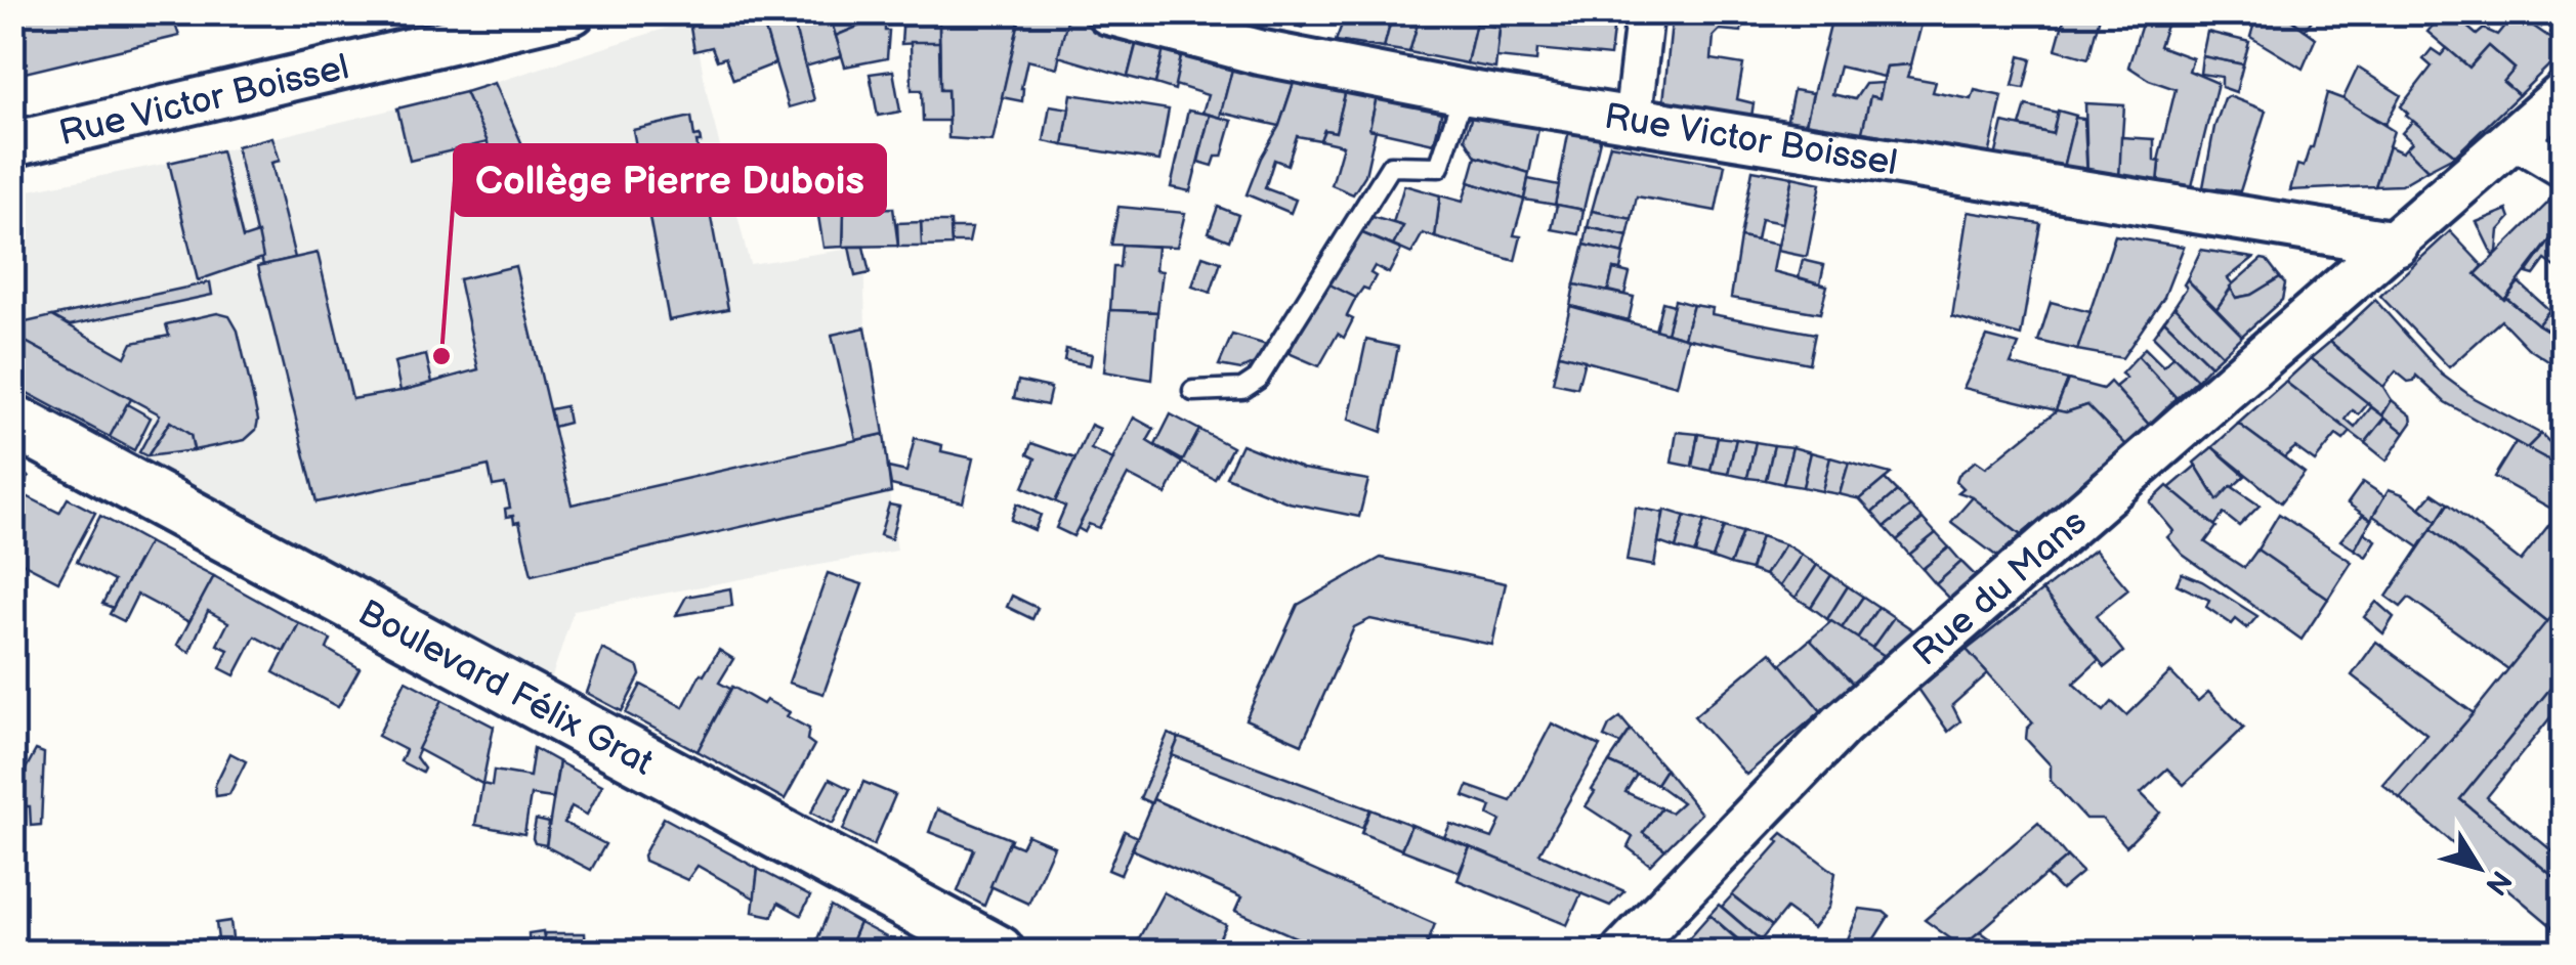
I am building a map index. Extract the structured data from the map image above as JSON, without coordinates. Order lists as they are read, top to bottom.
{
  "streets": {
    "main road": ["Boulevard Félix Grat"],
    "street": ["Rue Victor Boissel", "Rue du Mans"]
  },
  "crossings": [
    ["Rue Victor Boissel", "Rue du Mans"]
  ],
  "places": ["Collège Pierre Dubois"],
  "north": "bottom right"
}
